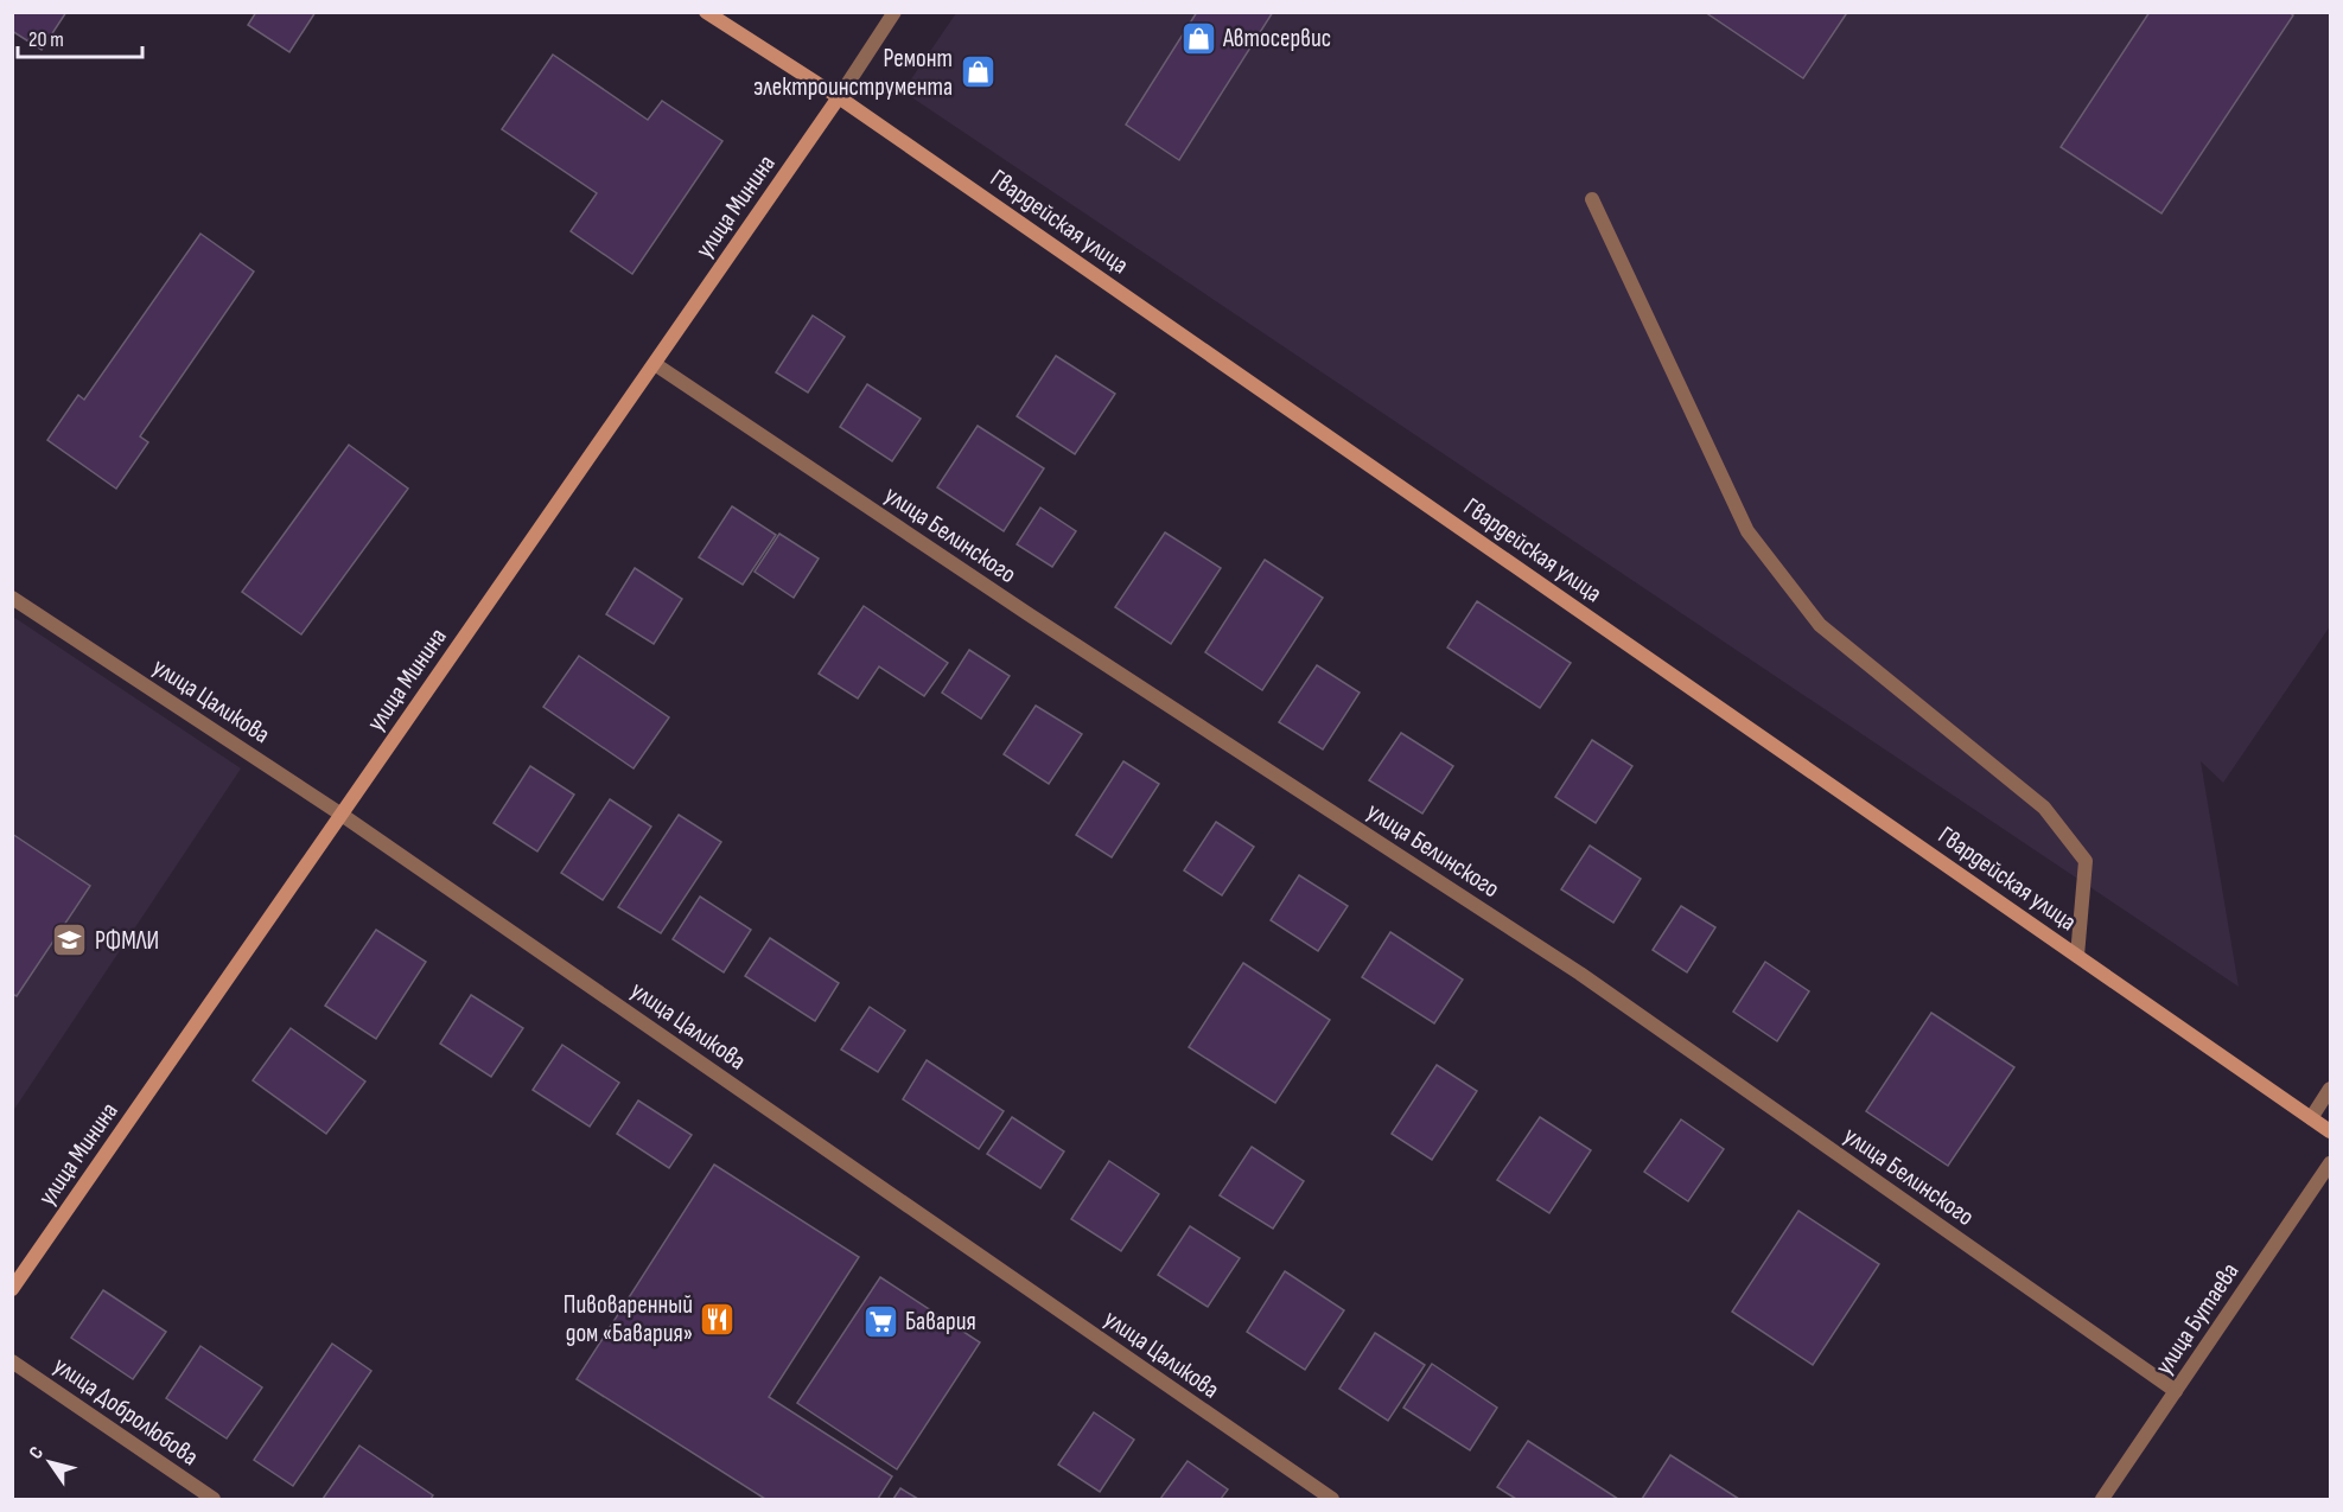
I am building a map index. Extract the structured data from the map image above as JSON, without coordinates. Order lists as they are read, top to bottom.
{
  "streets": {
    "street": [
      "улица Минина",
      "Гвардейская улица",
      "улица Белинского",
      "улица Цаликова",
      "улица Бутаева",
      "улица Добролюбова"
    ]
  },
  "crossings": [
    ["улица Минина", "Гвардейская улица"],
    ["улица Минина", "улица Белинского"],
    ["улица Минина", "улица Цаликова"],
    ["улица Белинского", "улица Бутаева"]
  ],
  "places": {
    "shop": ["Автосервис", "Ремонт электроинструмента"],
    "school or university": ["РФМЛИ"],
    "restaurant": ["Пивоваренный дом «Бавария»"],
    "supermarket": ["Бавария"]
  },
  "scale_bar": "20 m",
  "north": "top left"
}
